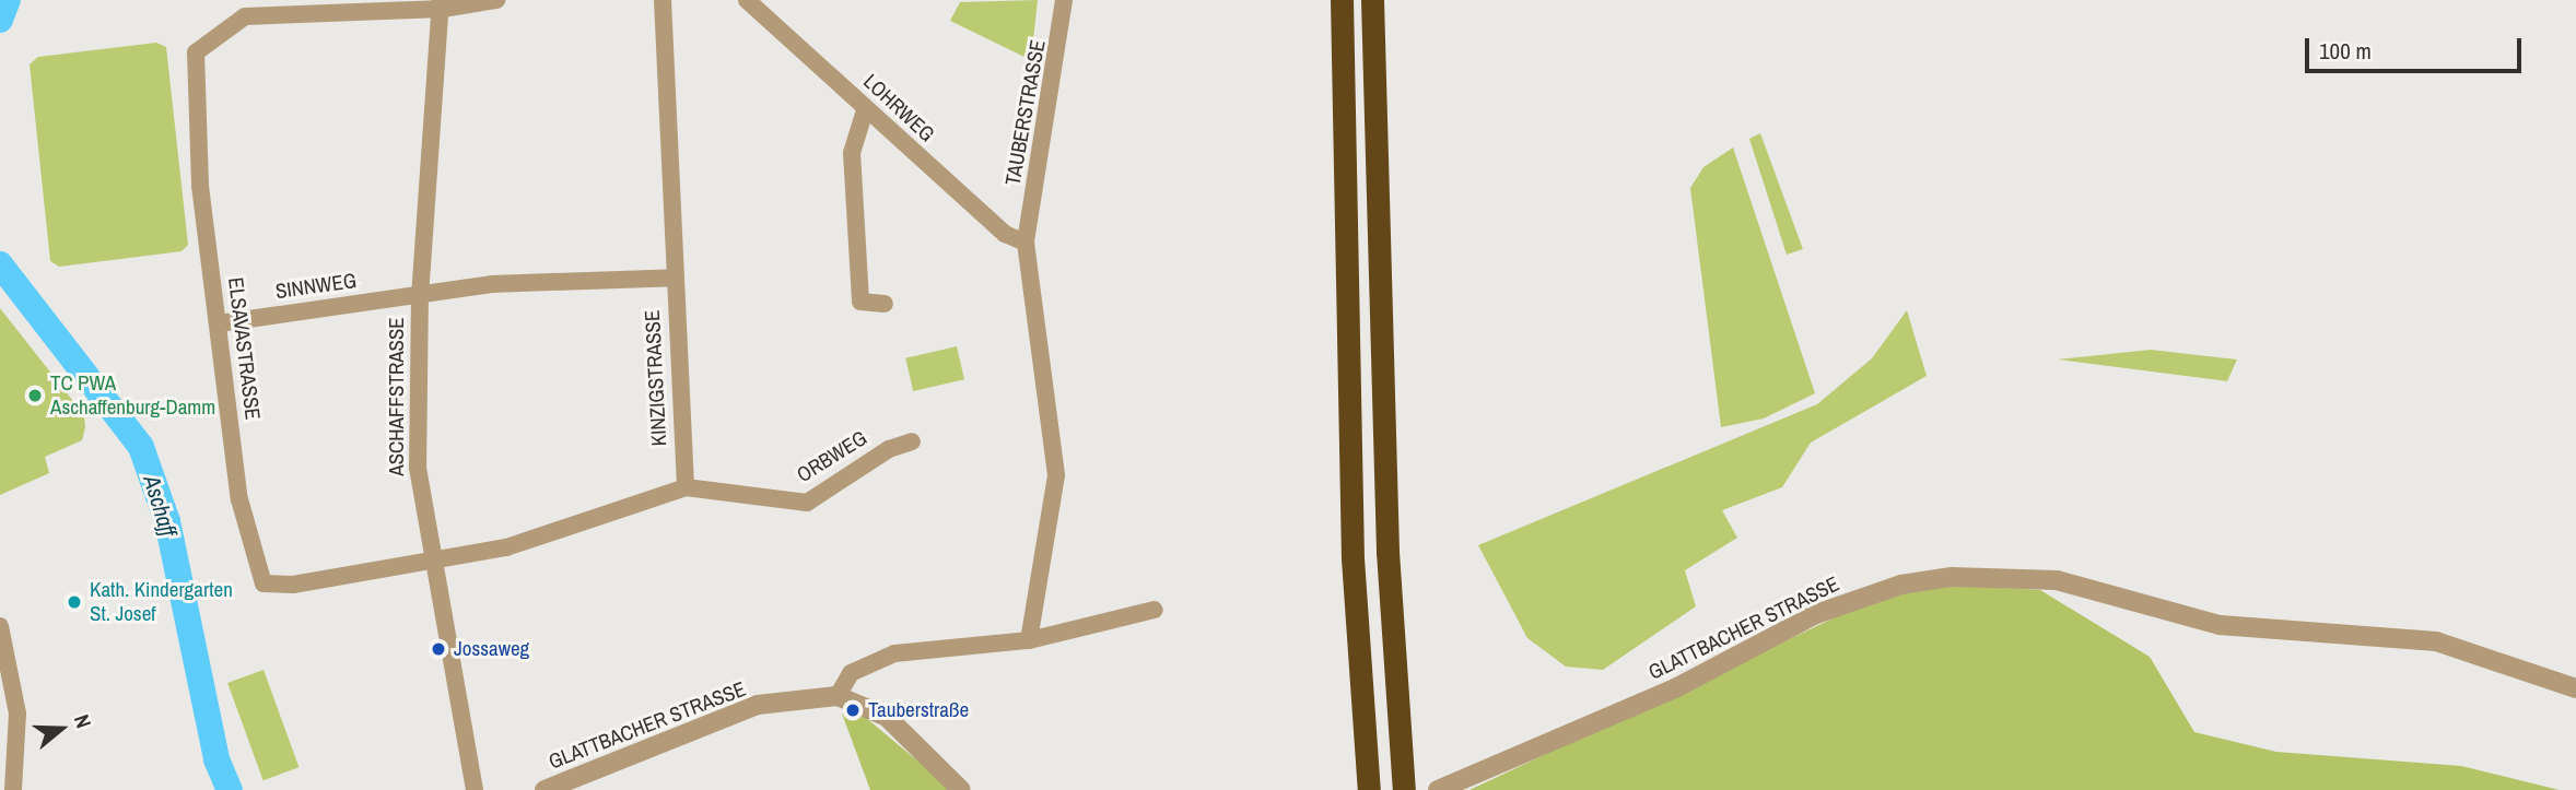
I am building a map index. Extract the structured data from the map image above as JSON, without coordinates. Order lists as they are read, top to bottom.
{
  "streets": {
    "street": [
      "LOHRWEG",
      "TAUBERSTRASSE",
      "SINNWEG",
      "ELSAVASTRASSE",
      "KINZIGSTRASSE",
      "ASCHAFFSTRASSE",
      "ORBWEG",
      "GLATTBACHER STRASSE"
    ]
  },
  "crossings": [
    ["LOHRWEG", "TAUBERSTRASSE"],
    ["SINNWEG", "ELSAVASTRASSE"],
    ["SINNWEG", "ASCHAFFSTRASSE"],
    ["ELSAVASTRASSE", "ASCHAFFSTRASSE"],
    ["KINZIGSTRASSE", "ORBWEG"]
  ],
  "water": ["Aschaff"],
  "places": [
    "TC PWA Aschaffenburg-Damm",
    "Kath. Kindergarten St. Josef",
    "Jossaweg",
    "Tauberstraße"
  ],
  "scale_bar": "100 m",
  "north": "right"
}
